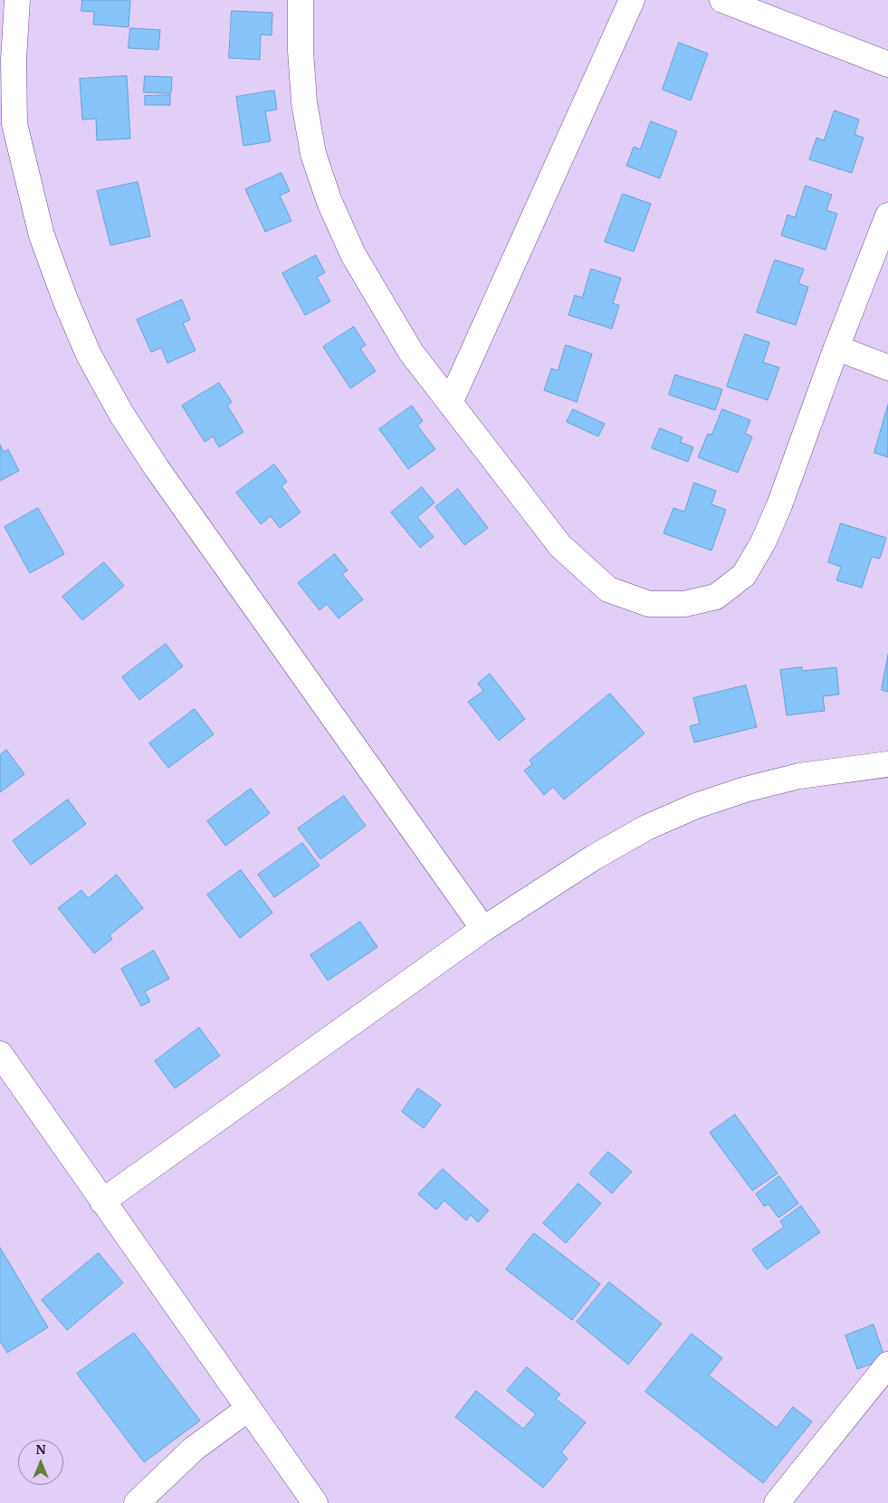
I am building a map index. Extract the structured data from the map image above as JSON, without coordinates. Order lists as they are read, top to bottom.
{
  "north": "top"
}
